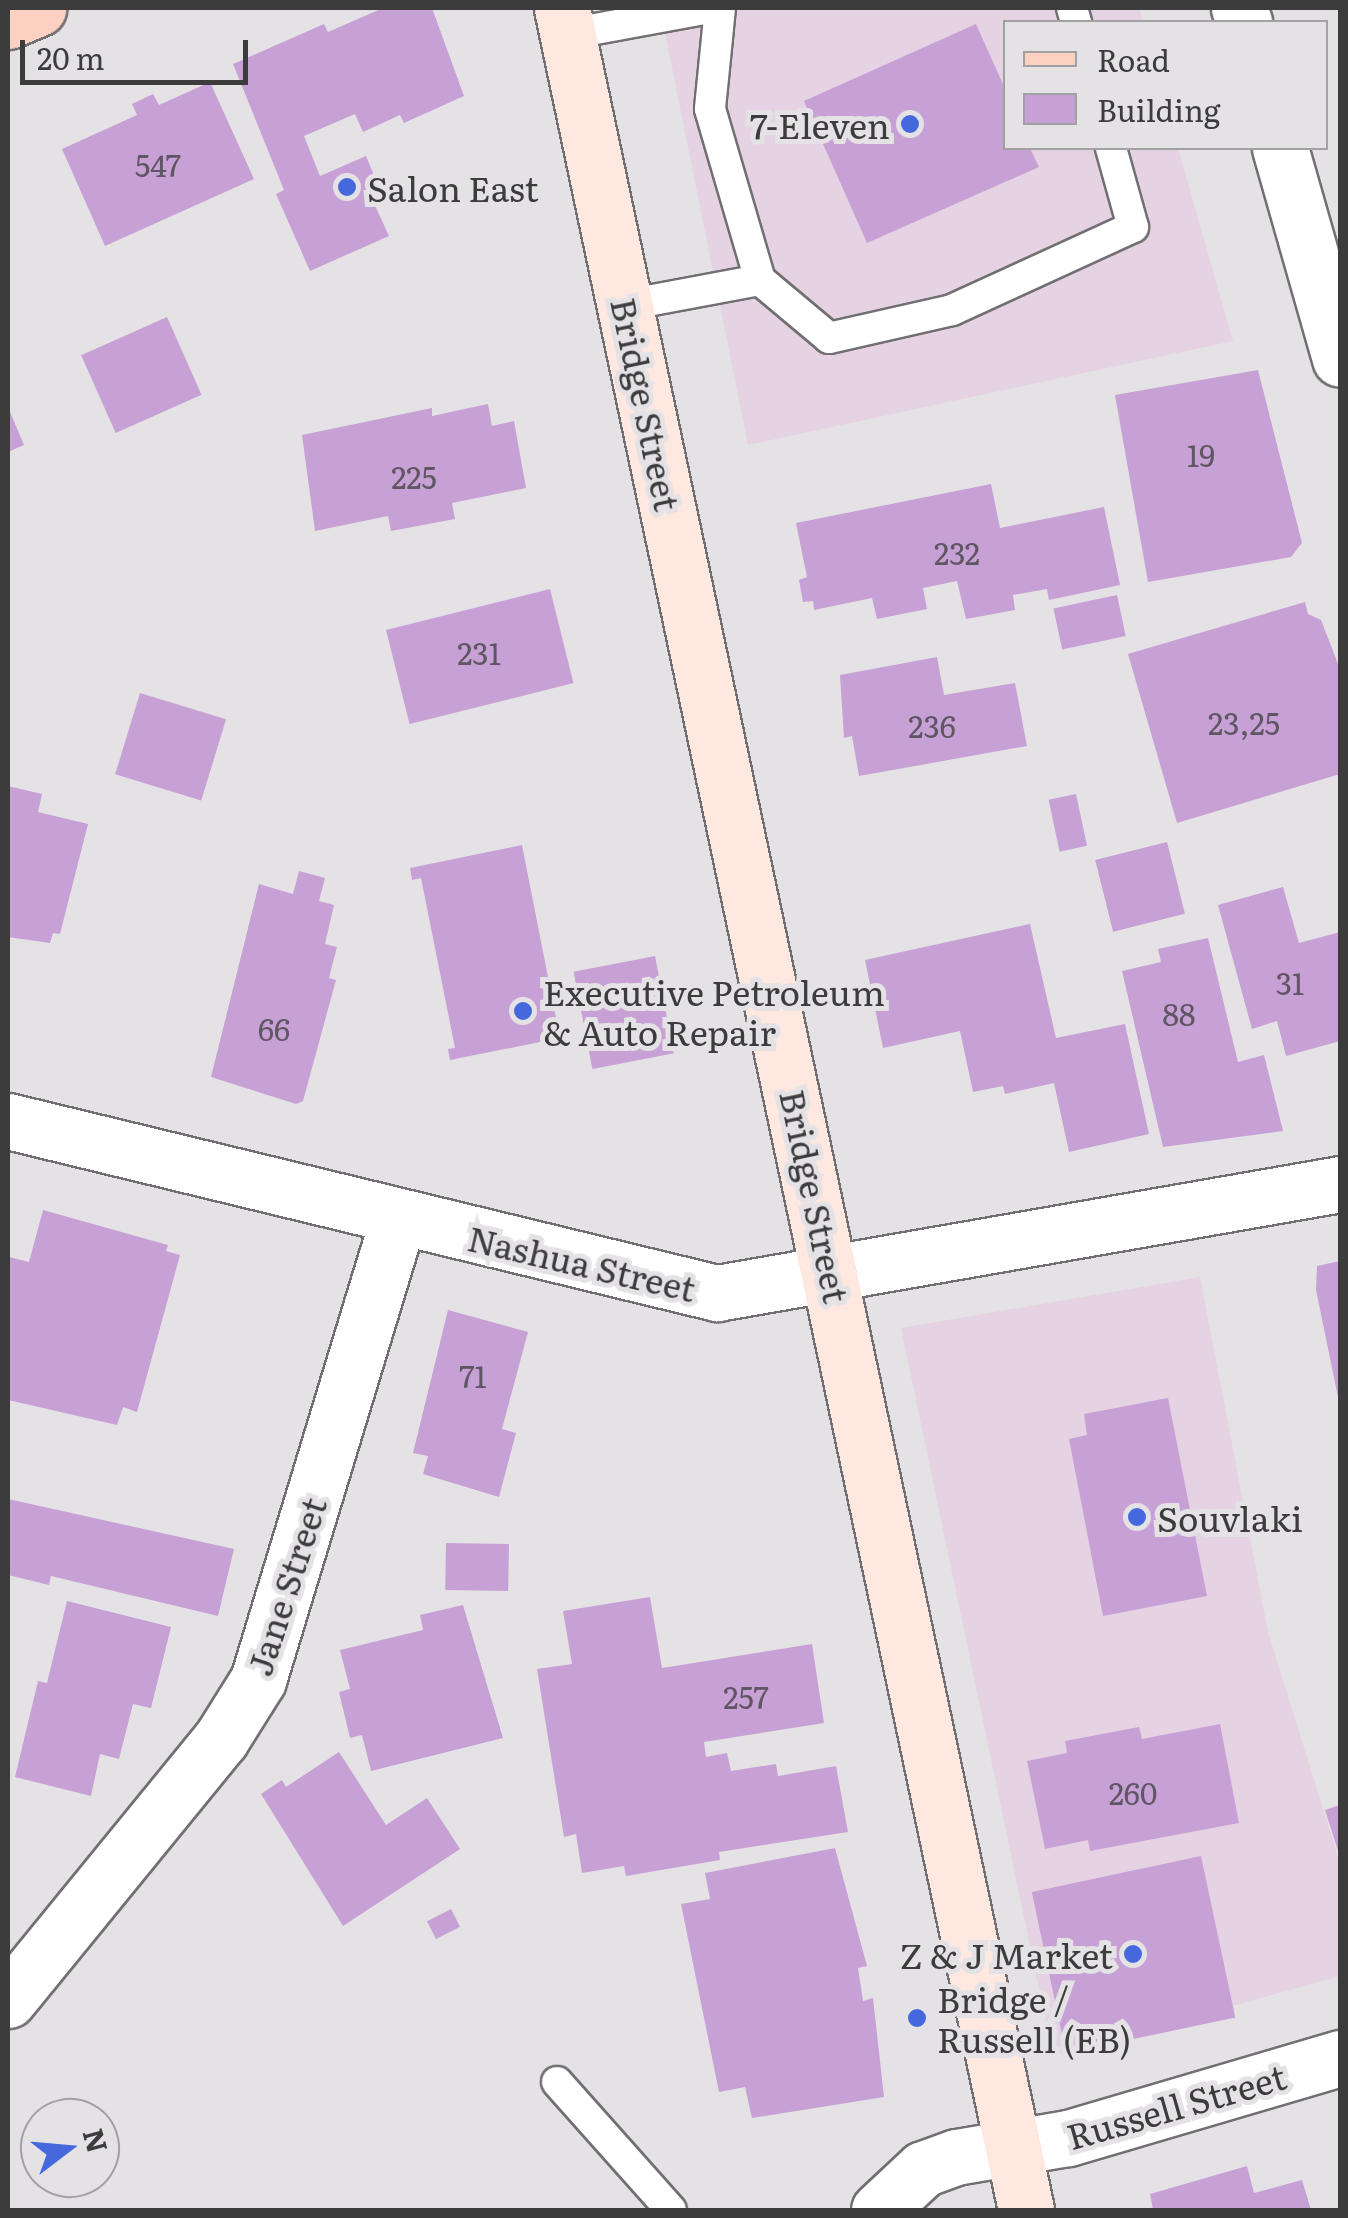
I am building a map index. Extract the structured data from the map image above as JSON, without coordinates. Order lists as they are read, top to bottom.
{
  "streets": {
    "main road": ["Bridge Street"],
    "street": ["Nashua Street", "Jane Street", "Russell Street"]
  },
  "crossings": [
    ["Bridge Street", "Nashua Street"],
    ["Bridge Street", "Russell Street"],
    ["Nashua Street", "Jane Street"]
  ],
  "places": [
    "7-Eleven",
    "Salon East",
    "Executive Petroleum & Auto Repair",
    "Souvlaki",
    "Z & J Market",
    "Bridge / Russell (EB)"
  ],
  "house_numbers": [
    "547",
    "19",
    "225",
    "232",
    "231",
    "23,25",
    "236",
    "31",
    "88",
    "66",
    "71",
    "257",
    "260"
  ],
  "legend": ["Road", "Building"],
  "scale_bar": "20 m",
  "north": "right"
}
